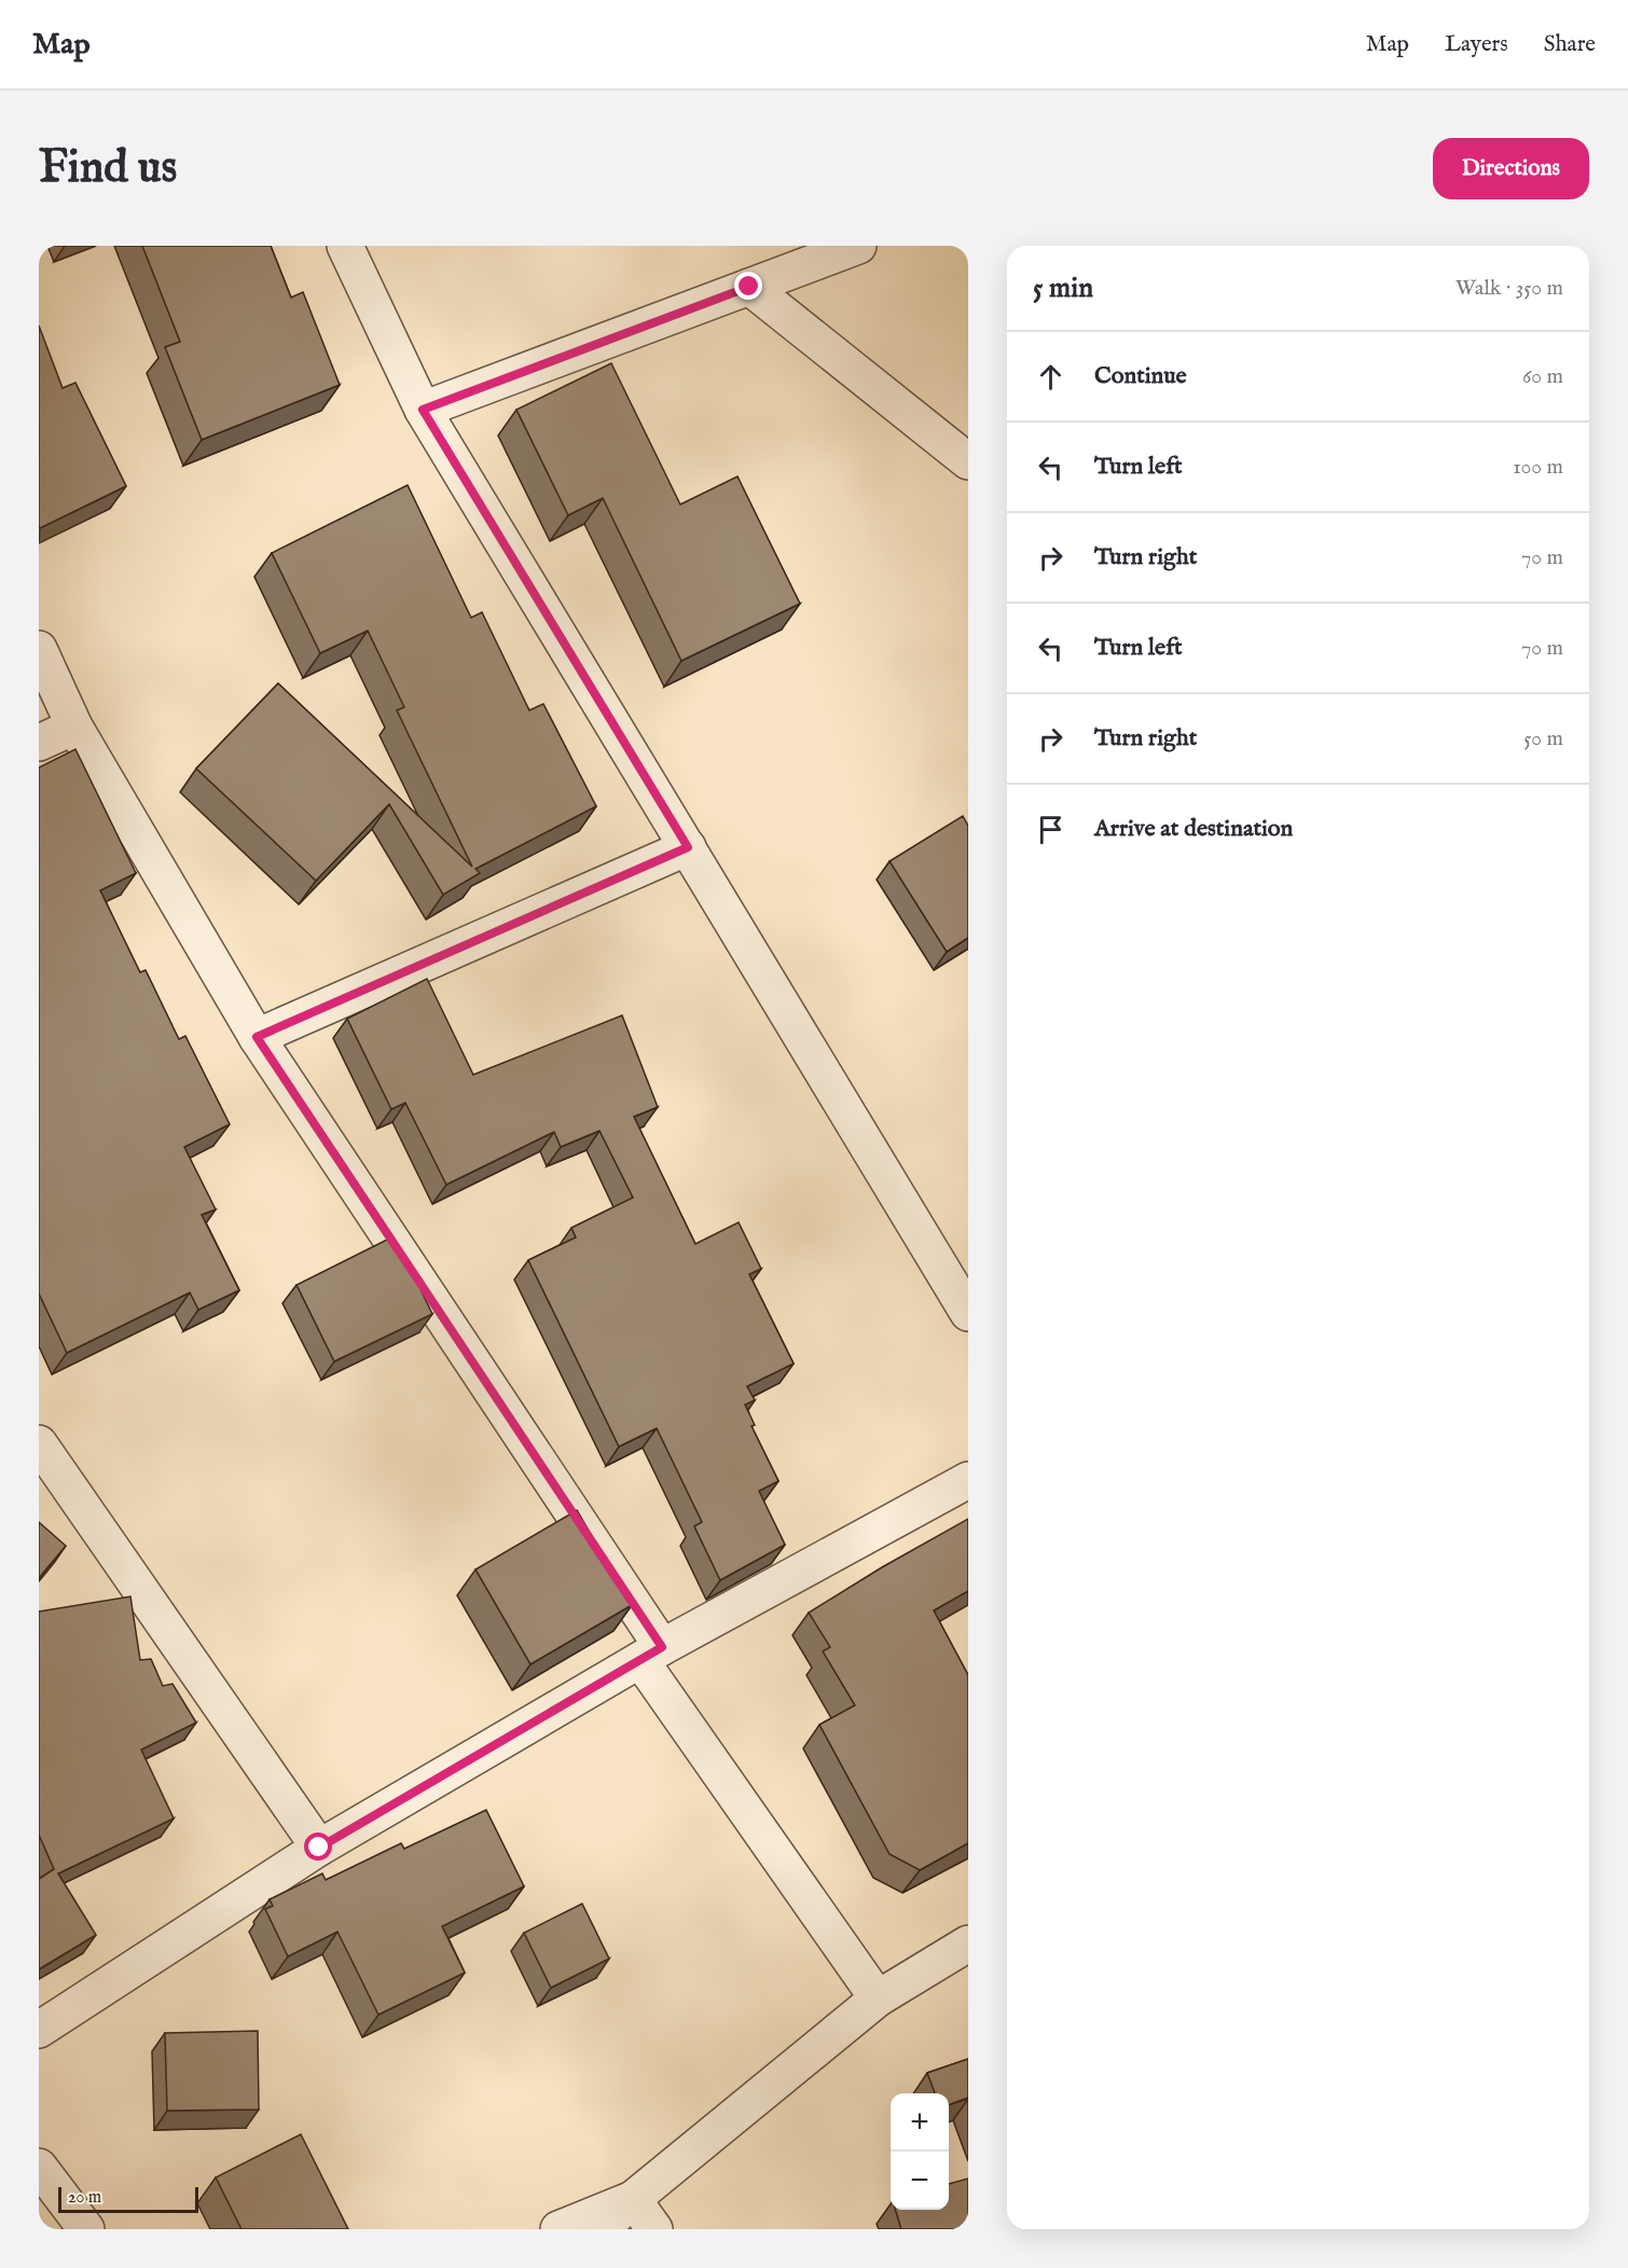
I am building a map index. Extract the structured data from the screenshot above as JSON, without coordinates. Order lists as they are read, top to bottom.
{
  "scale_bar": "20 m",
  "page": {
    "header": "Map",
    "nav": ["Map", "Layers", "Share"],
    "buttons": "Directions",
    "title": "Find us",
    "heading": ["5 min", "Walk · 350 m"],
    "list": [
      ["Continue", "60 m"],
      ["Turn left", "100 m"],
      ["Turn right", "70 m"],
      ["Turn left", "70 m"],
      ["Turn right", "50 m"],
      "Arrive at destination"
    ],
    "map_buttons": ["+", "−"],
    "scale": "20 m"
  }
}
